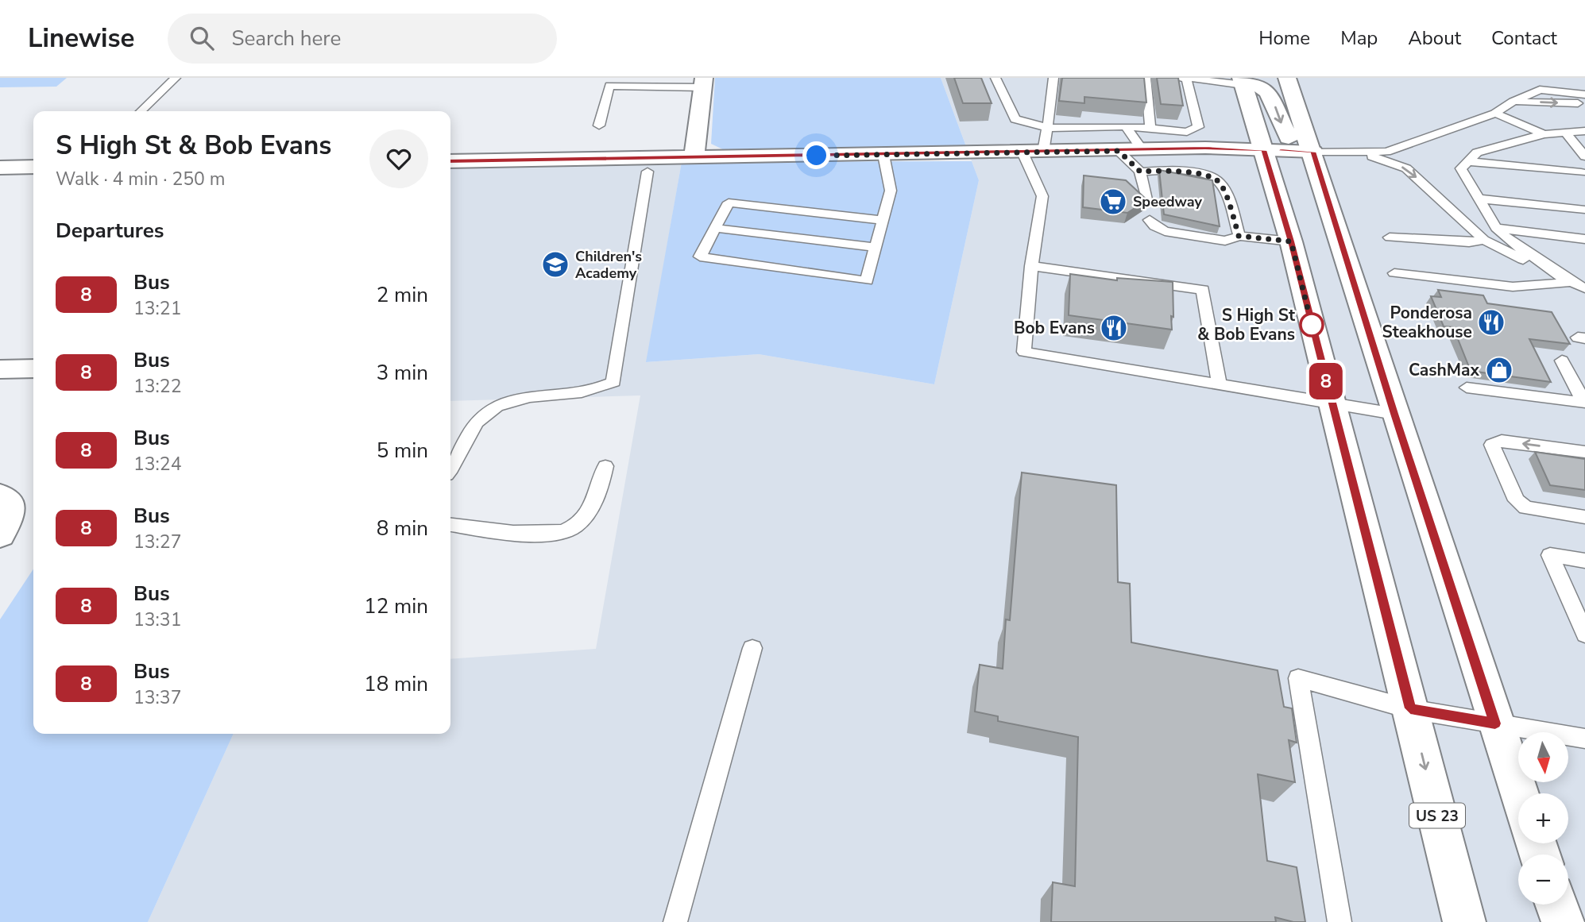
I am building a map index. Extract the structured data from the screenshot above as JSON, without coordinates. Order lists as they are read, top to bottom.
{
  "streets": {
    "main road": ["US 23"]
  },
  "places": {
    "supermarket": ["Speedway"],
    "school or university": ["Children's Academy"],
    "restaurant": ["Ponderosa Steakhouse", "Bob Evans"],
    "other": ["S High St & Bob Evans"],
    "shop": ["CashMax"]
  },
  "lines": ["bus line 8"],
  "north": "bottom",
  "page": {
    "header": "Linewise",
    "search": "Search here",
    "nav": [
      "Home",
      "Map",
      "About",
      "Contact"
    ],
    "on_map": "8",
    "heading": [
      ["S High St & Bob Evans", "Walk · 4 min · 250 m"],
      "Departures"
    ],
    "list": [
      {
        "mark": "8",
        "name": "Bus",
        "note": "13:21",
        "value": "2 min"
      },
      {
        "mark": "8",
        "name": "Bus",
        "note": "13:22",
        "value": "3 min"
      },
      {
        "mark": "8",
        "name": "Bus",
        "note": "13:24",
        "value": "5 min"
      },
      {
        "mark": "8",
        "name": "Bus",
        "note": "13:27",
        "value": "8 min"
      },
      {
        "mark": "8",
        "name": "Bus",
        "note": "13:31",
        "value": "12 min"
      },
      {
        "mark": "8",
        "name": "Bus",
        "note": "13:37",
        "value": "18 min"
      }
    ],
    "map_buttons": ["+", "−"]
  }
}
